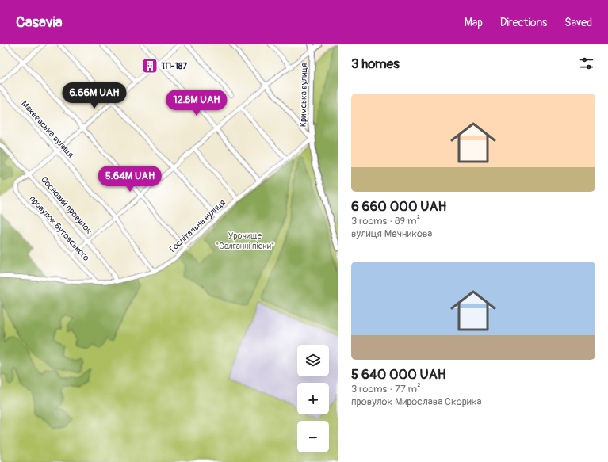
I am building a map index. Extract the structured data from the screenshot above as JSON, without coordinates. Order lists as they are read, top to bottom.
{
  "streets": {
    "street": [
      "Кримська вулиця",
      "Макеєвська вулиця",
      "Сосновий провулок",
      "Госпітальна вулиця",
      "провулок Бутовського"
    ]
  },
  "crossings": [
    ["Кримська вулиця", "Госпітальна вулиця"],
    ["Макеєвська вулиця", "Госпітальна вулиця"],
    ["Сосновий провулок", "Госпітальна вулиця"],
    ["Сосновий провулок", "провулок Бутовського"],
    ["Госпітальна вулиця", "провулок Бутовського"]
  ],
  "parks": ["Урочище \"Салганні піски\""],
  "places": {
    "building": ["ТП-187"]
  },
  "page": {
    "header": "Casavia",
    "nav": ["Map", "Directions", "Saved"],
    "heading": "3 homes",
    "price": ["6.66M UAH", "12.8M UAH", "5.64M UAH"],
    "list": [
      {
        "name": "6 660 000 UAH",
        "note": "3 rooms · 89 m² · вулиця Мечникова"
      },
      {
        "name": "5 640 000 UAH",
        "note": "3 rooms · 77 m² · провулок Мирослава Скорика"
      }
    ],
    "map_buttons": ["+", "−"]
  }
}
